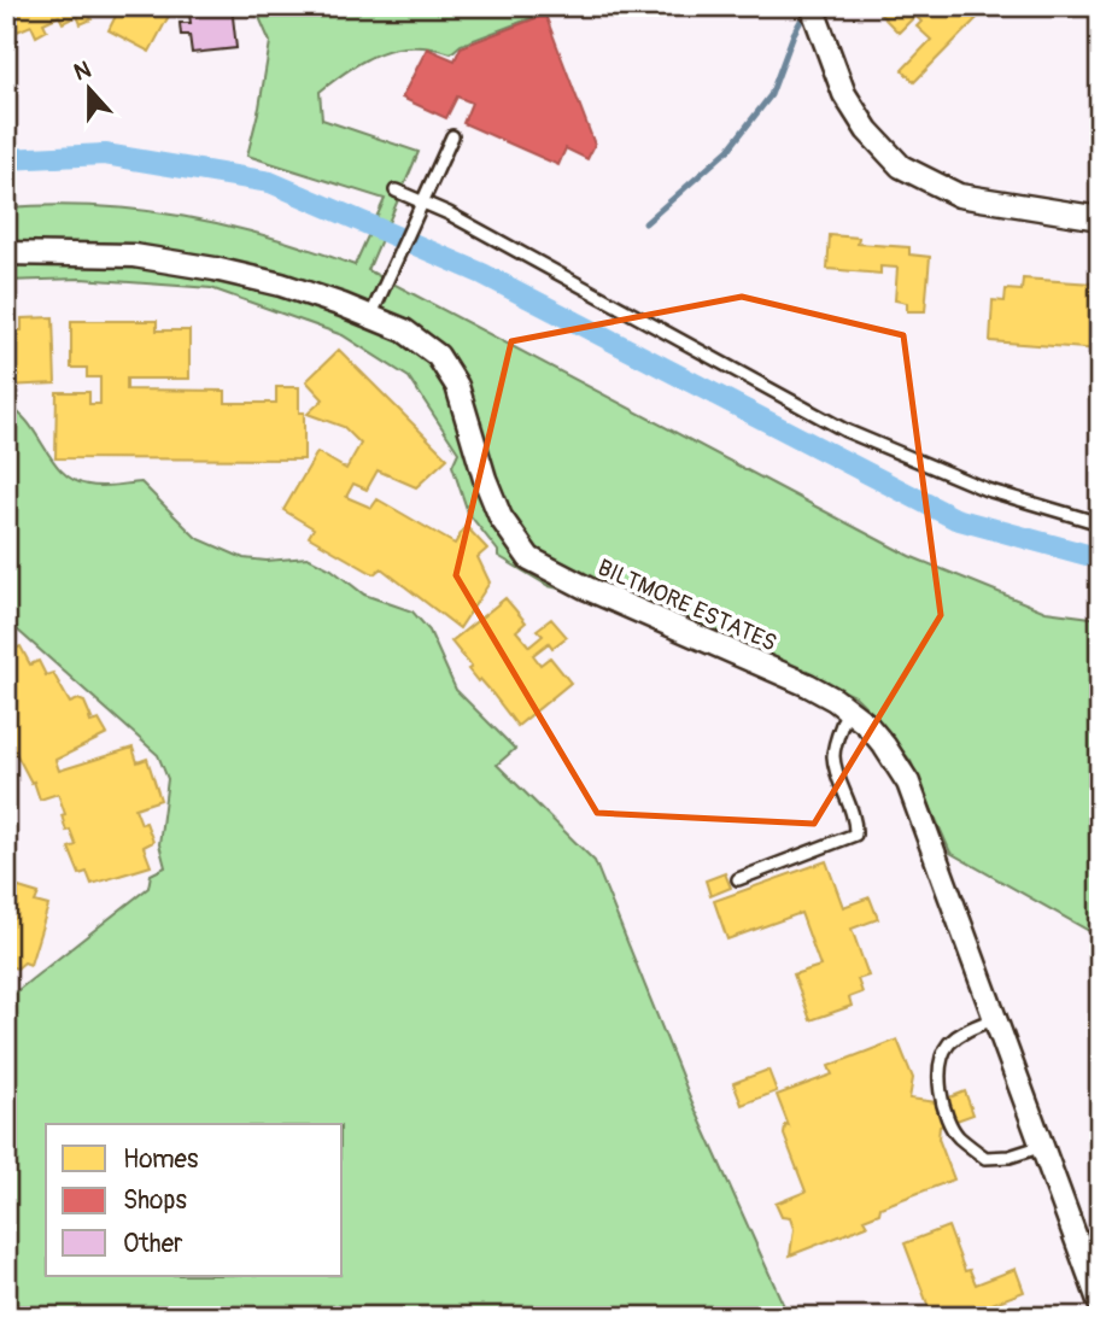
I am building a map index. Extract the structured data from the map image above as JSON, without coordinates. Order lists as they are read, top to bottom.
{
  "streets": {
    "street": ["BILTMORE ESTATES"]
  },
  "legend": ["Homes", "Shops", "Other"],
  "north": "top"
}
